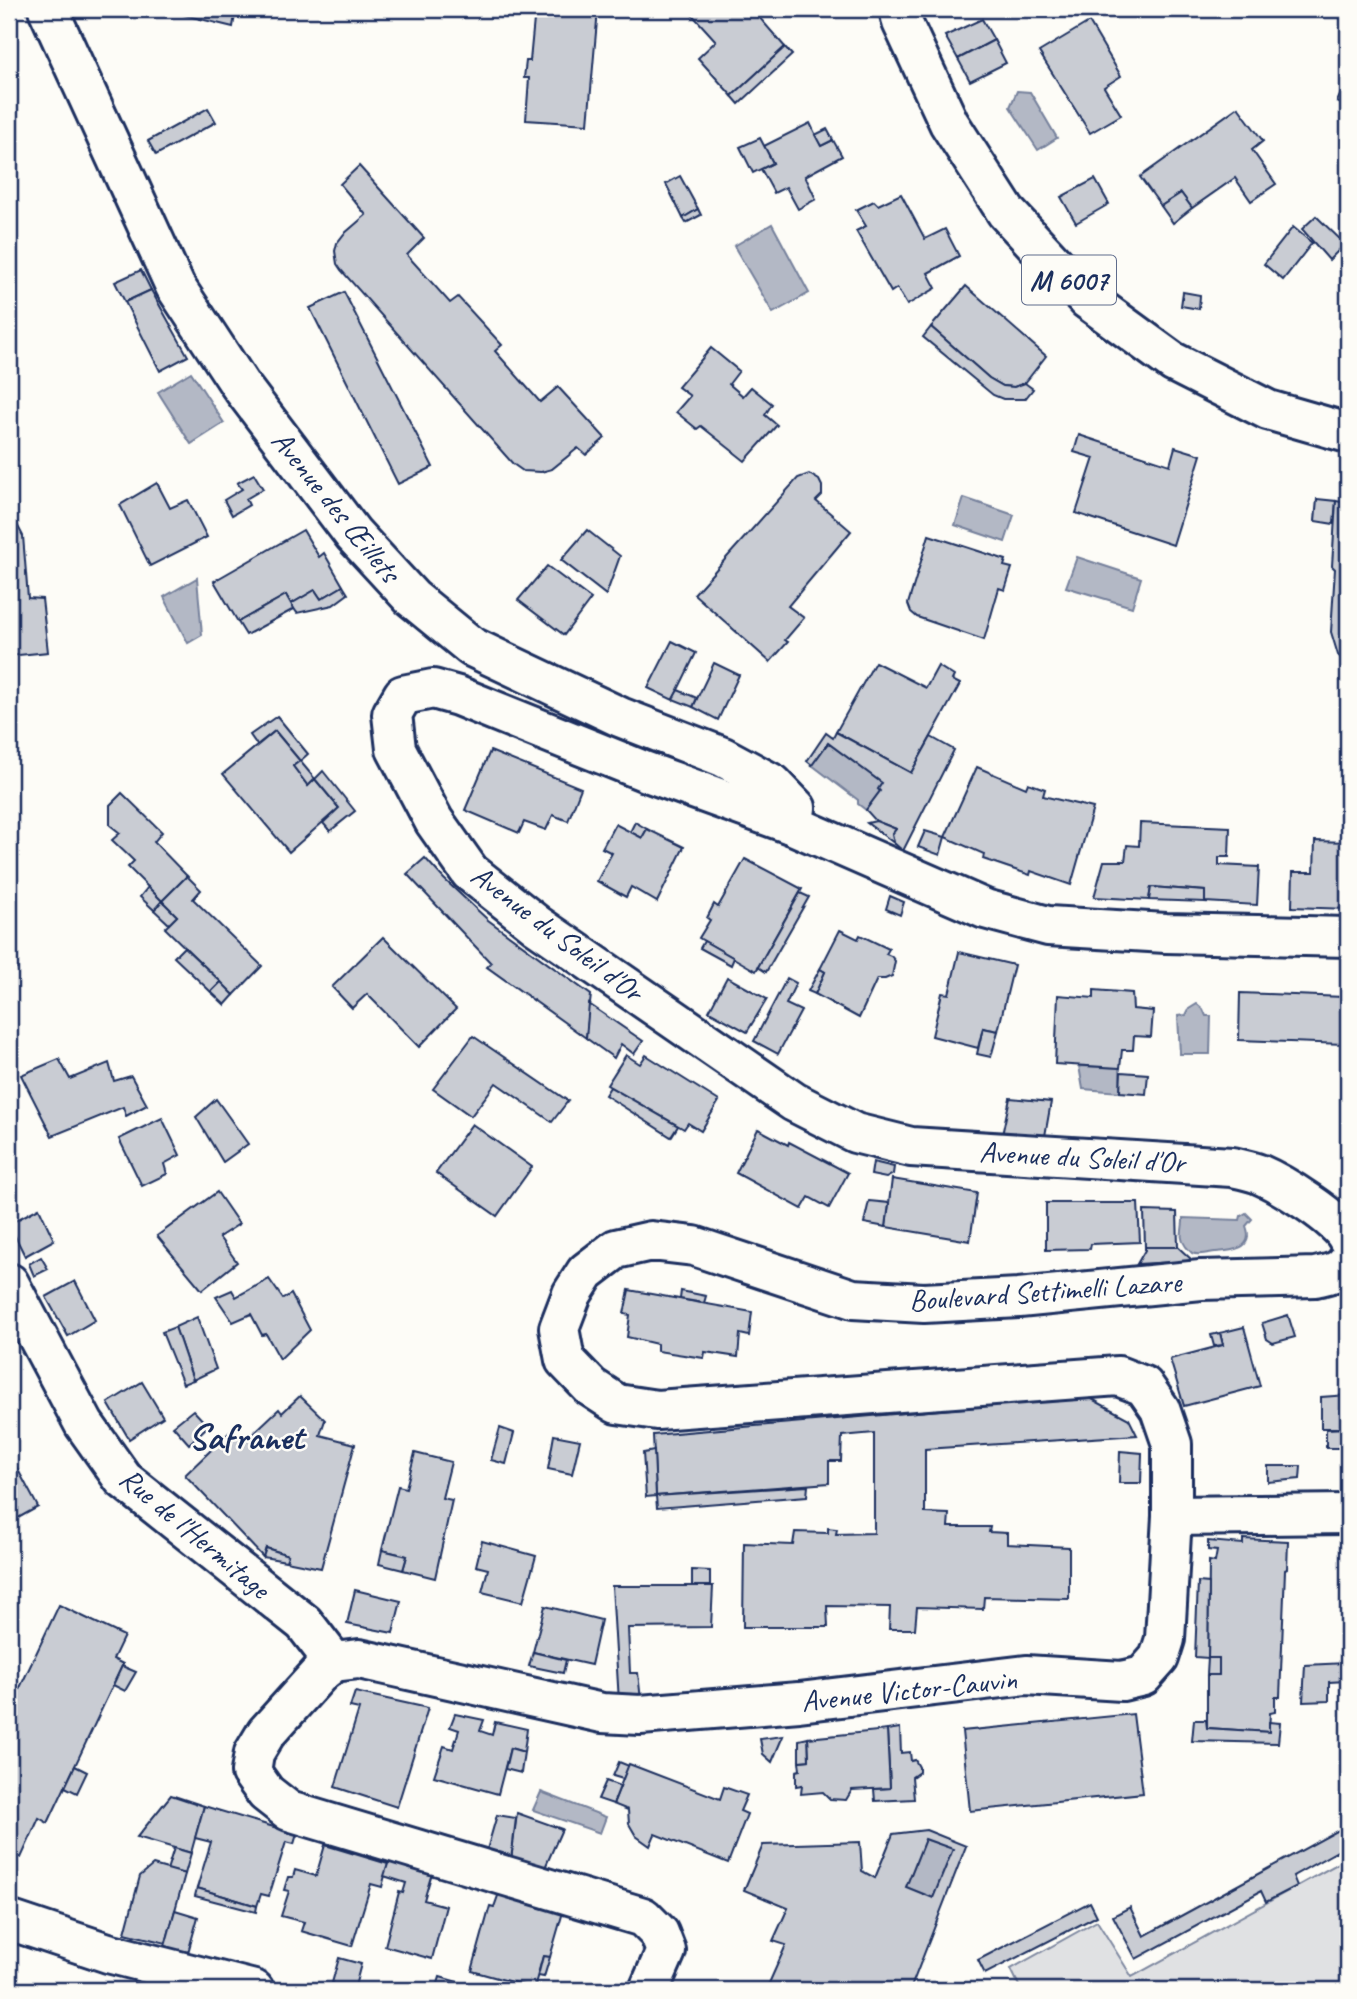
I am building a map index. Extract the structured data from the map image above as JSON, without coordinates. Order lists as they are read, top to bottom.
{
  "streets": {
    "street": [
      "M 6007",
      "Avenue des Œillets",
      "Avenue du Soleil d'Or",
      "Boulevard Settimelli Lazare",
      "Rue de l'Hermitage",
      "Avenue Victor-Cauvin"
    ]
  },
  "crossings": [
    ["Avenue des Œillets", "Avenue du Soleil d'Or"],
    ["Boulevard Settimelli Lazare", "Avenue Victor-Cauvin"],
    ["Rue de l'Hermitage", "Avenue Victor-Cauvin"]
  ],
  "districts": ["Safranet"]
}
